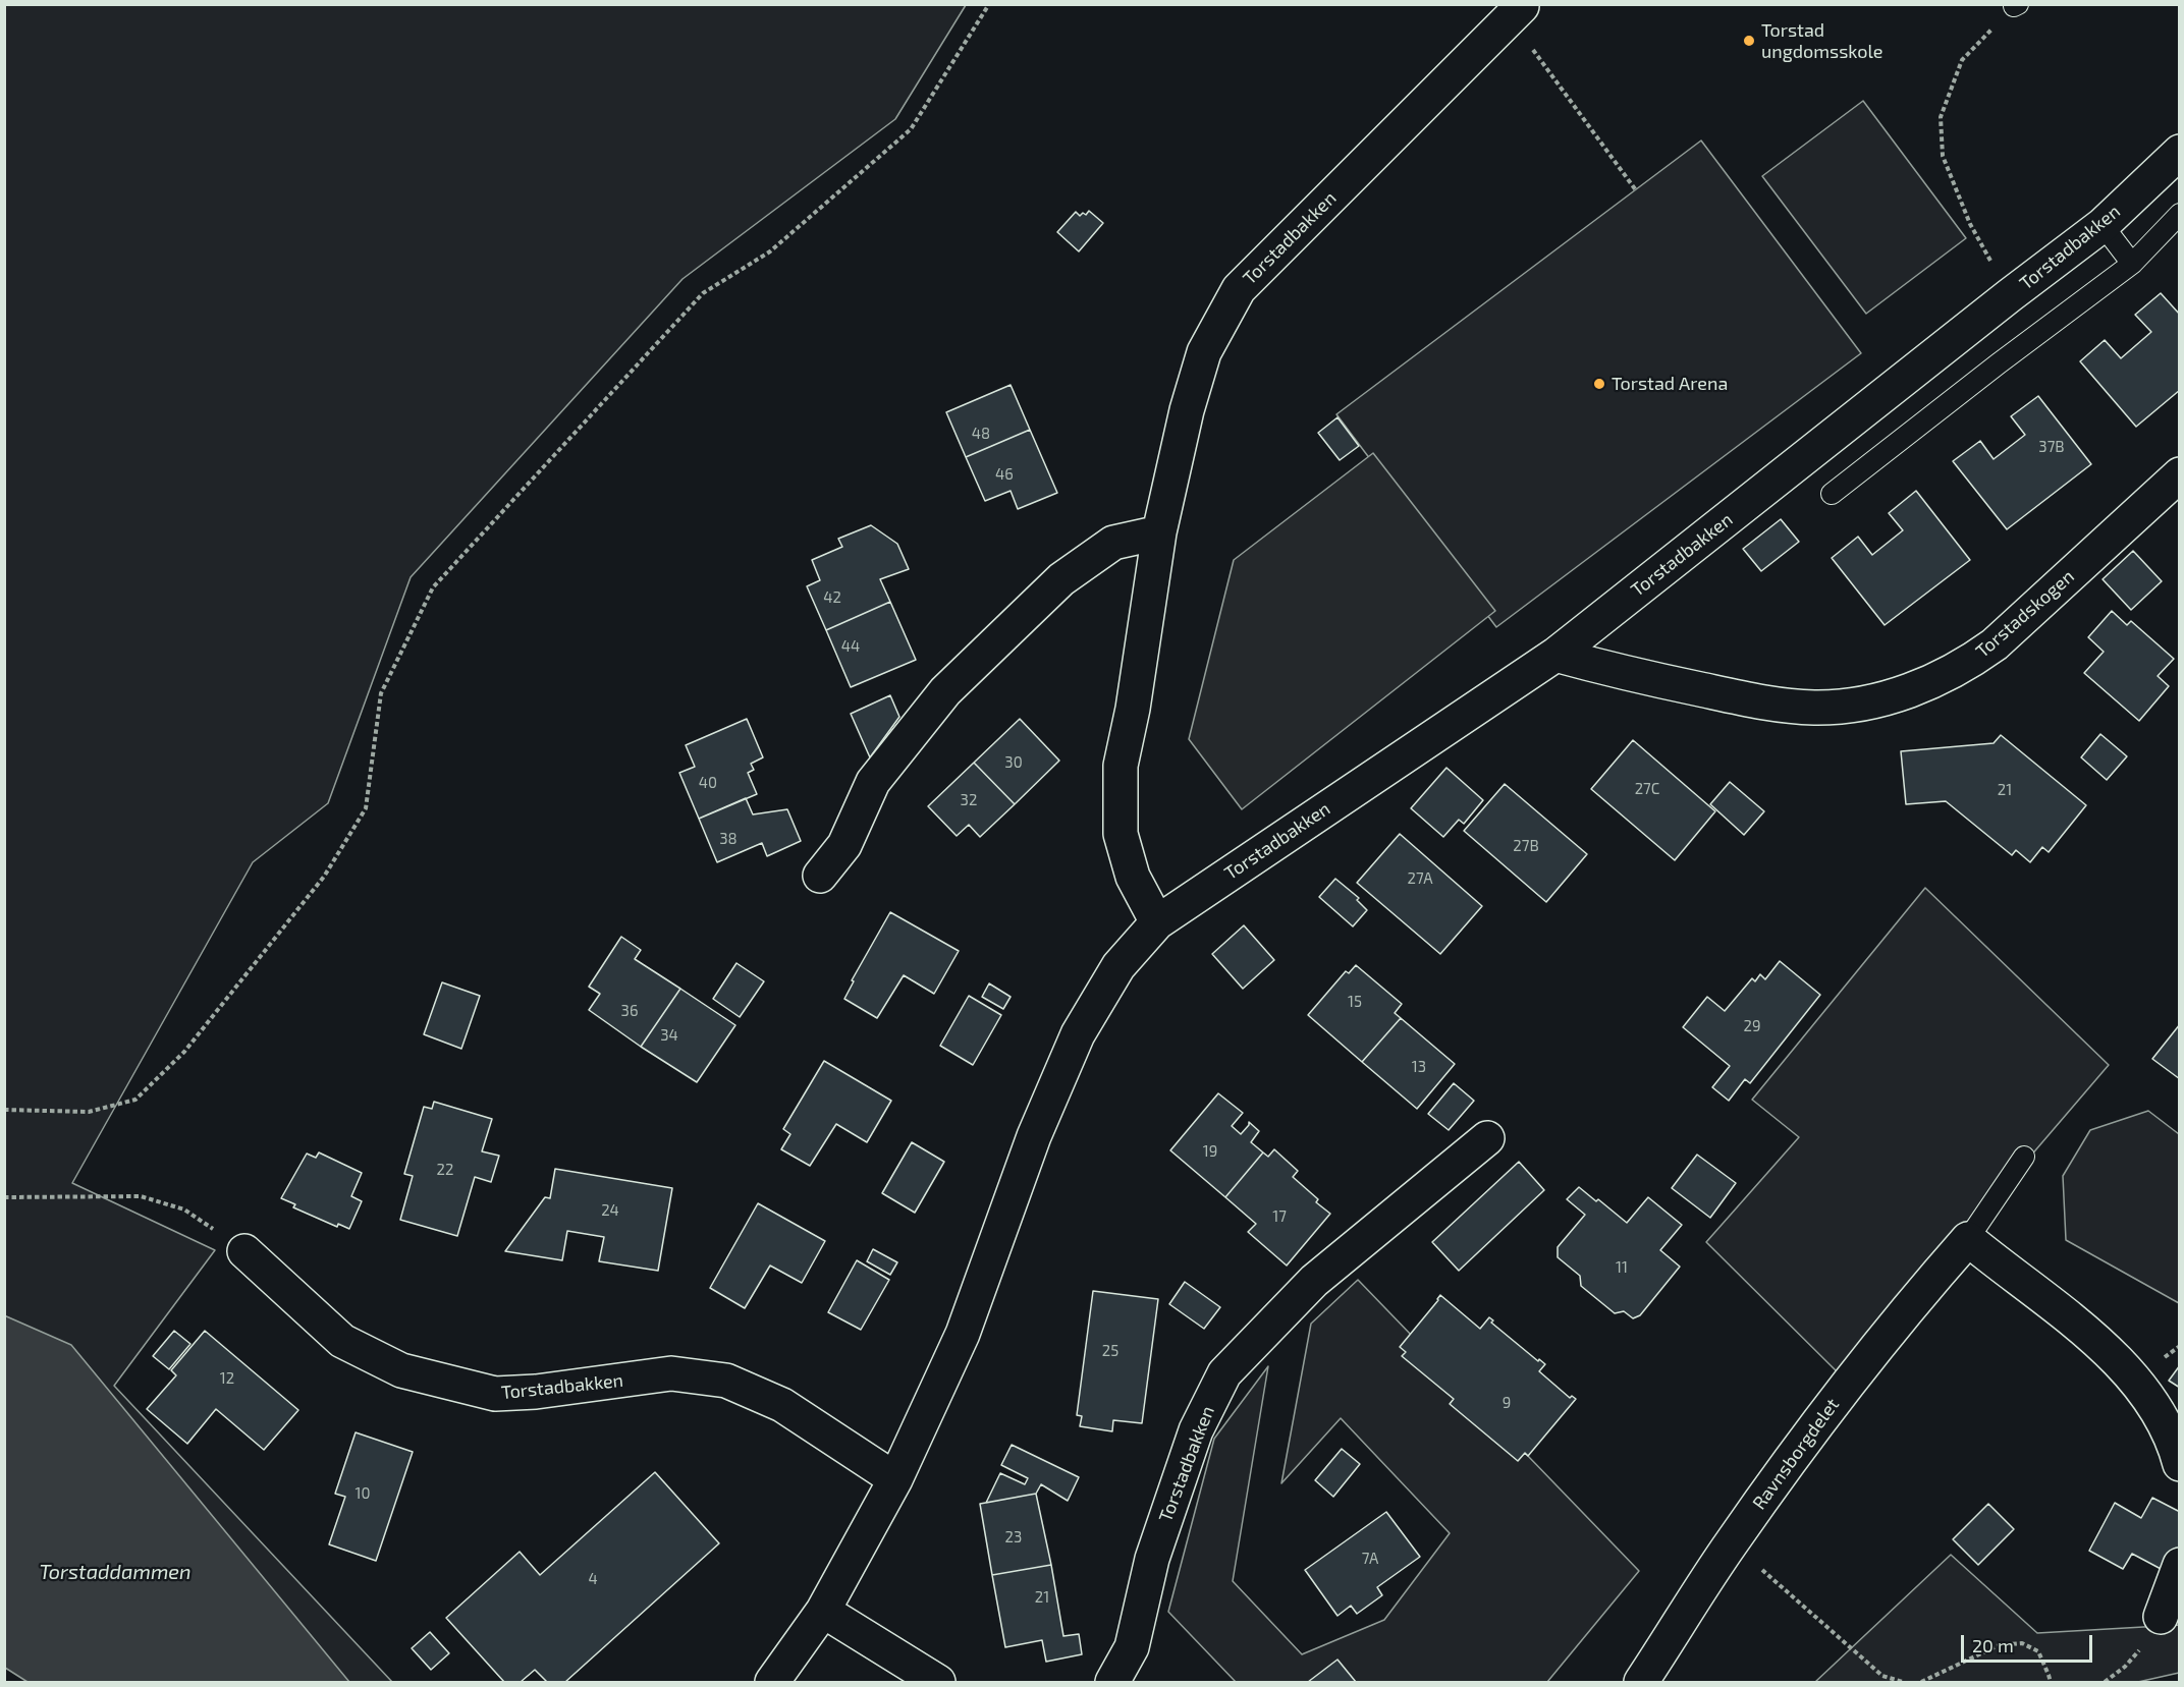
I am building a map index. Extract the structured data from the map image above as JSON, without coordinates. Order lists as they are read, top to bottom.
{
  "streets": {
    "street": ["Torstadbakken", "Torstadskogen", "Ravnsborgdelet"]
  },
  "crossings": [
    ["Torstadbakken", "Torstadskogen"]
  ],
  "water": ["Torstaddammen"],
  "places": ["Torstad ungdomsskole", "Torstad Arena"],
  "house_numbers": [
    "48",
    "37B",
    "46",
    "42",
    "44",
    "30",
    "40",
    "27C",
    "21",
    "32",
    "38",
    "27B",
    "27A",
    "15",
    "36",
    "29",
    "34",
    "13",
    "19",
    "22",
    "24",
    "17",
    "11",
    "25",
    "12",
    "9",
    "10",
    "23",
    "7A",
    "4",
    "21"
  ],
  "scale_bar": "20 m"
}
